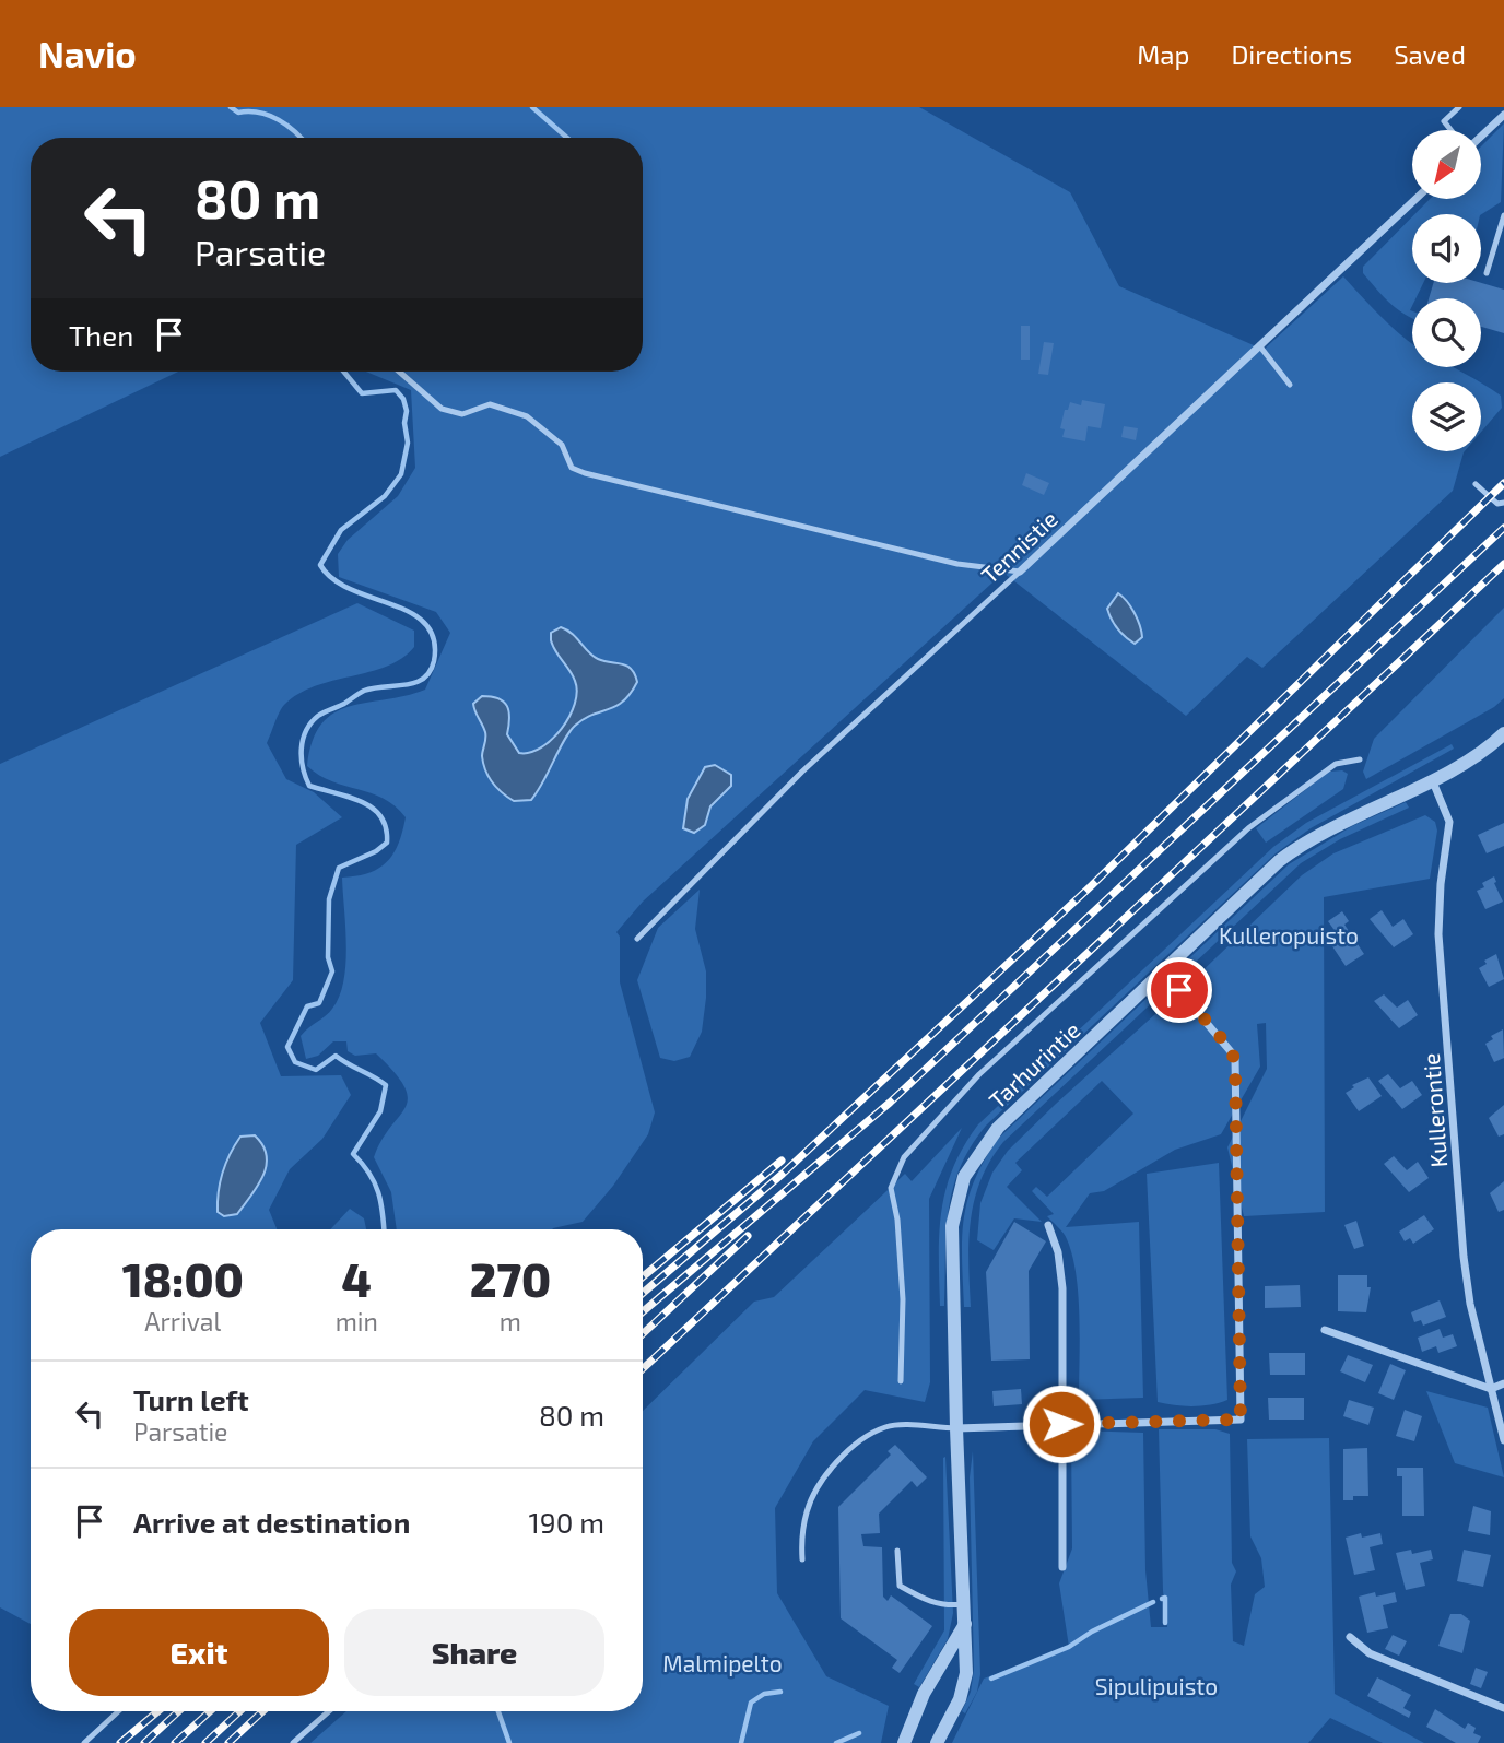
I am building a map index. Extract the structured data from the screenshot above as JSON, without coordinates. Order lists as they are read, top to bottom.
{
  "streets": {
    "street": ["Tennistie", "Tarhurintie", "Kullerontie"]
  },
  "crossings": [
    ["Tarhurintie", "Kullerontie"]
  ],
  "parks": ["Kulleropuisto", "Malmipelto", "Sipulipuisto"],
  "north": "bottom left",
  "page": {
    "header": "Navio",
    "nav": ["Map", "Directions", "Saved"],
    "turn": ["80 m", "Parsatie"],
    "then": "Then",
    "eta": [
      "18:00",
      "Arrival",
      "4",
      "min",
      "270",
      "m"
    ],
    "list": [
      {
        "name": "Turn left",
        "note": "Parsatie",
        "value": "80 m"
      },
      {
        "name": "Arrive at destination",
        "value": "190 m"
      }
    ],
    "buttons": ["Exit", "Share"]
  }
}
